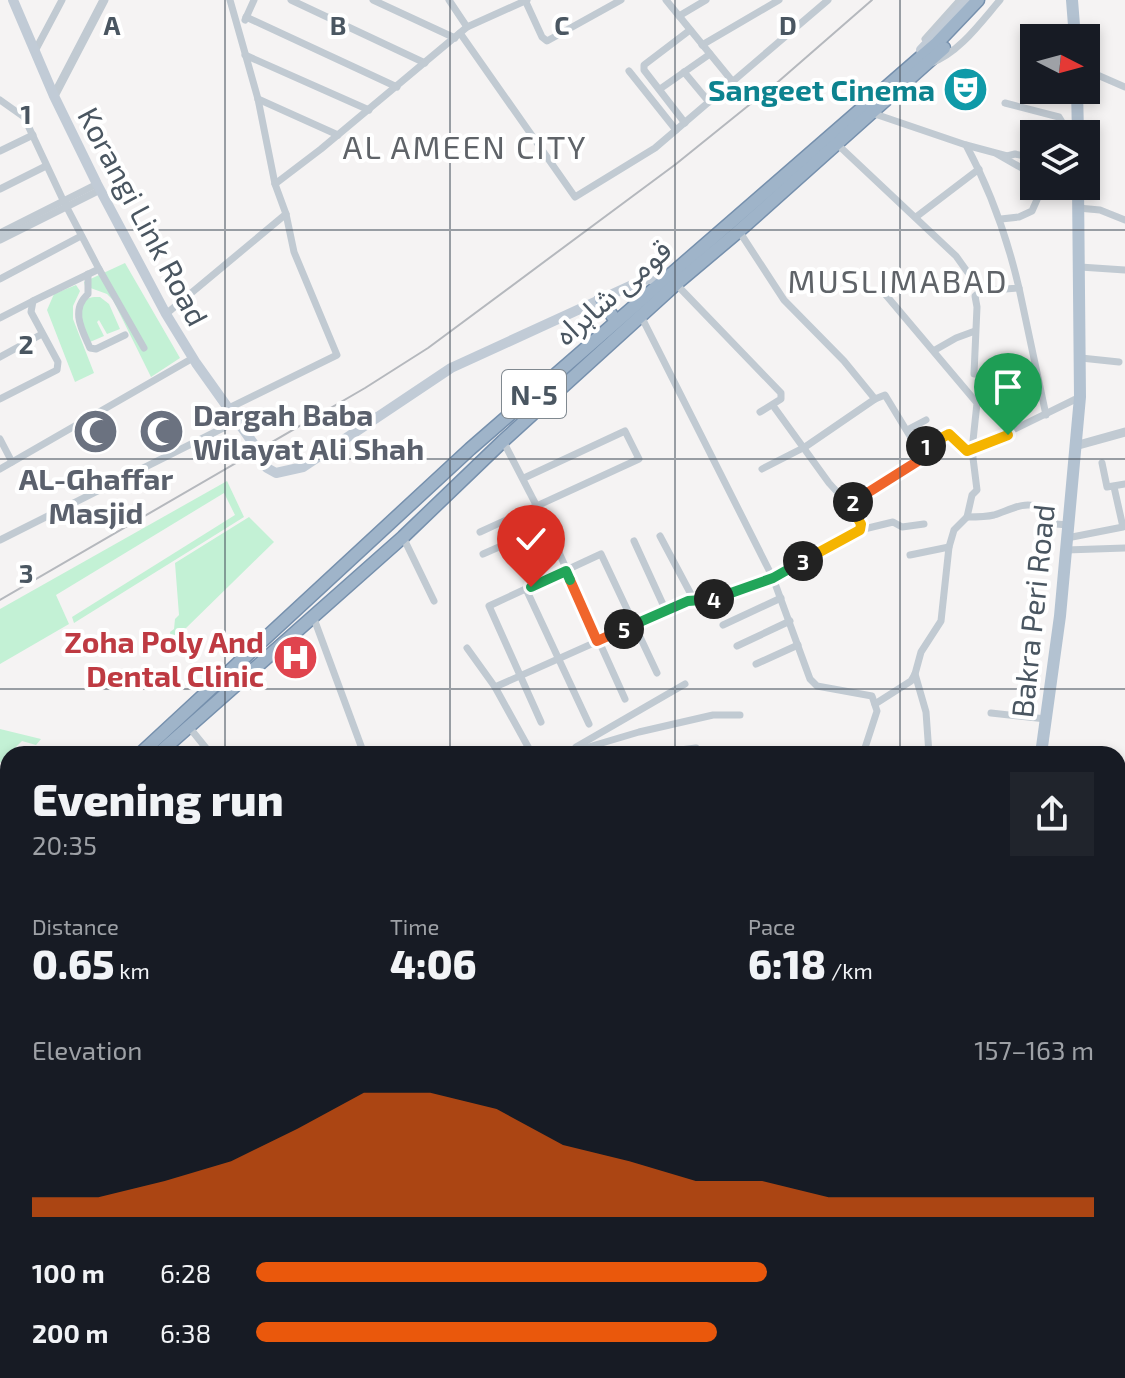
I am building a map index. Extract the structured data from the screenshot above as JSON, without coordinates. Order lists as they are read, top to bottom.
{
  "streets": {
    "highway": ["قومی شاہراہ", "N-5"],
    "main road": ["Korangi Link Road", "Bakra Peri Road"]
  },
  "districts": ["AL AMEEN CITY", "MUSLIMABAD"],
  "places": {
    "theatre": ["Sangeet Cinema"],
    "mosque": ["Dargah Baba Wilayat Ali Shah", "AL-Ghaffar Masjid"],
    "hospital": ["Zoha Poly And Dental Clinic"]
  },
  "north": "right",
  "page": {
    "pins": [
      "1",
      "2",
      "3",
      "4",
      "5"
    ],
    "heading": ["Evening run", "20:35"],
    "stats": [
      ["Distance", "0.65 km"],
      ["Time", "4:06"],
      ["Pace", "6:18 /km"]
    ],
    "chart": ["Elevation", "157–163 m"],
    "list": [
      {
        "name": "100 m",
        "note": "6:28"
      },
      {
        "name": "200 m",
        "note": "6:38"
      }
    ]
  },
  "grid": {
    "columns": [
      "A",
      "B",
      "C",
      "D"
    ],
    "rows": ["1", "2", "3"]
  }
}
